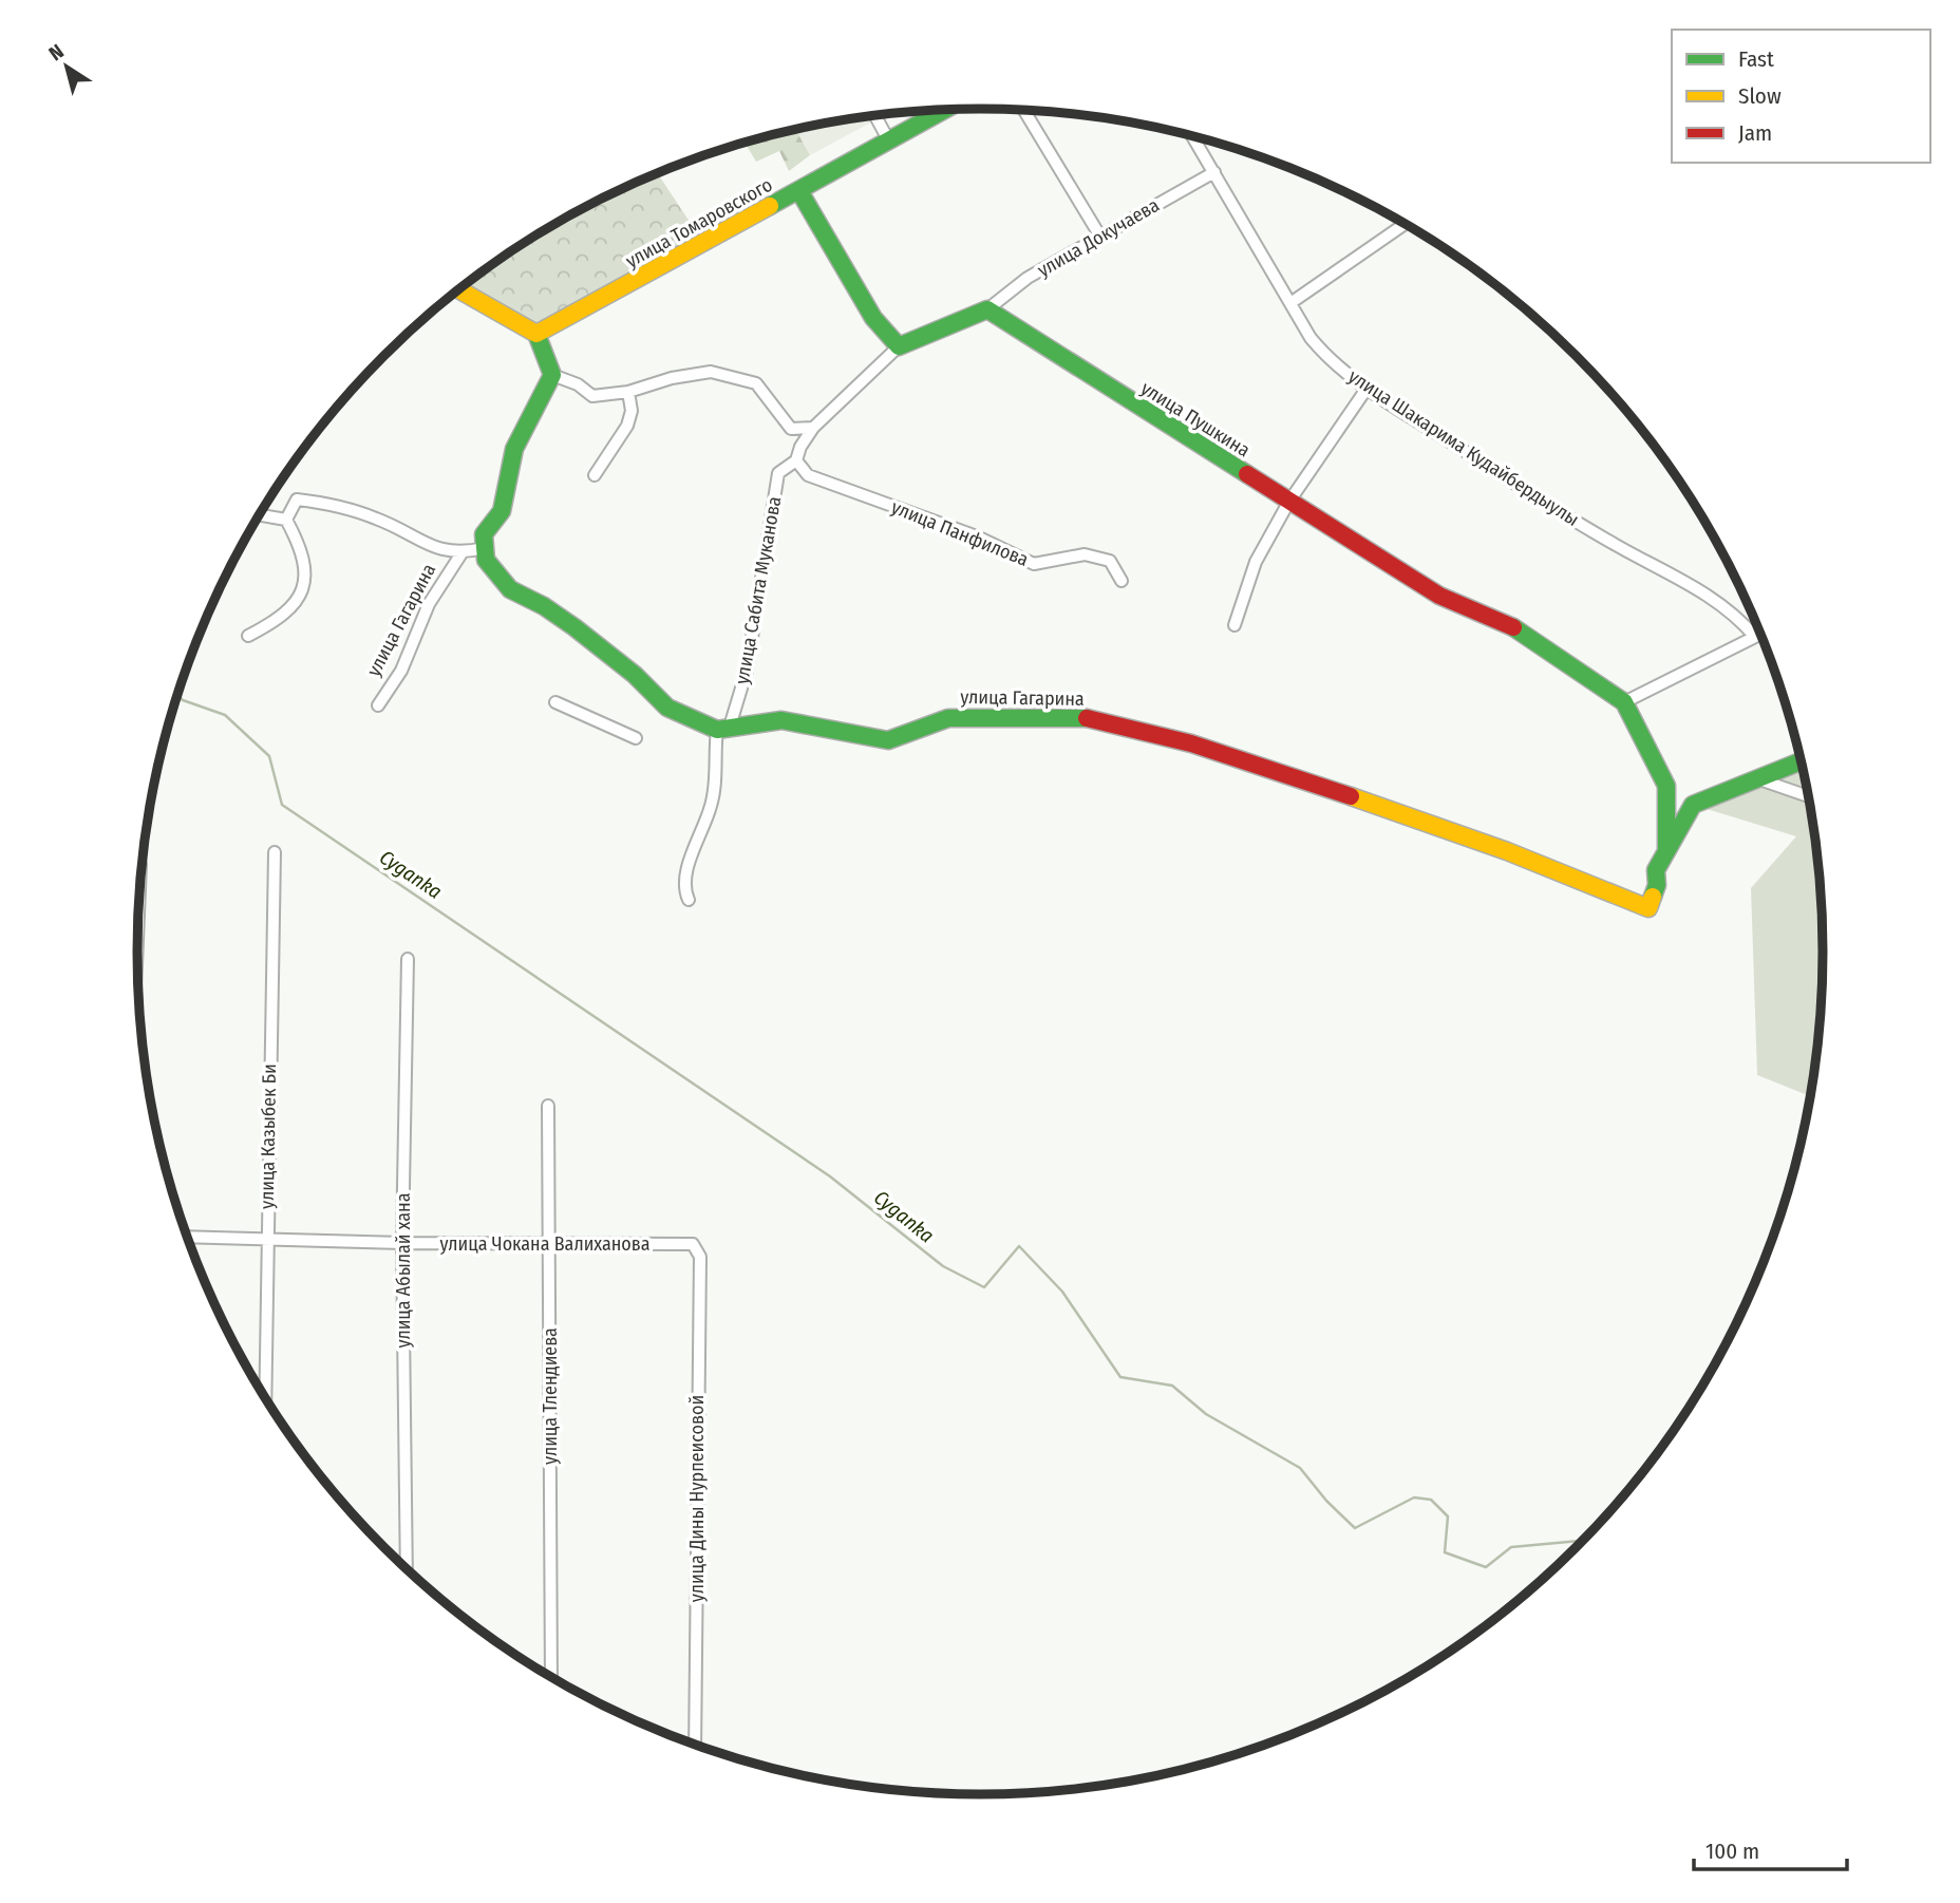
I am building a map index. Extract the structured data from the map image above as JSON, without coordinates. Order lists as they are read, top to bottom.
{
  "streets": {
    "street": [
      "улица Томаровского",
      "улица Докучаева",
      "улица Пушкина",
      "улица Шакарима Кудайбердыулы",
      "улица Панфилова",
      "улица Сабита Муканова",
      "улица Гагарина",
      "улица Казыбек Би",
      "улица Чокана Валиханова",
      "улица Абылай хана",
      "улица Тлендиева",
      "улица Дины Нурпеисовой"
    ]
  },
  "crossings": [
    ["улица Докучаева", "улица Пушкина"],
    ["улица Докучаева", "улица Шакарима Кудайбердыулы"],
    ["улица Пушкина", "улица Гагарина"],
    ["улица Панфилова", "улица Сабита Муканова"],
    ["улица Сабита Муканова", "улица Гагарина"],
    ["улица Казыбек Би", "улица Чокана Валиханова"],
    ["улица Чокана Валиханова", "улица Абылай хана"],
    ["улица Чокана Валиханова", "улица Тлендиева"],
    ["улица Чокана Валиханова", "улица Дины Нурпеисовой"]
  ],
  "water": ["Cyganka"],
  "legend": ["Fast", "Slow", "Jam"],
  "scale_bar": "100 m",
  "north": "top left"
}
